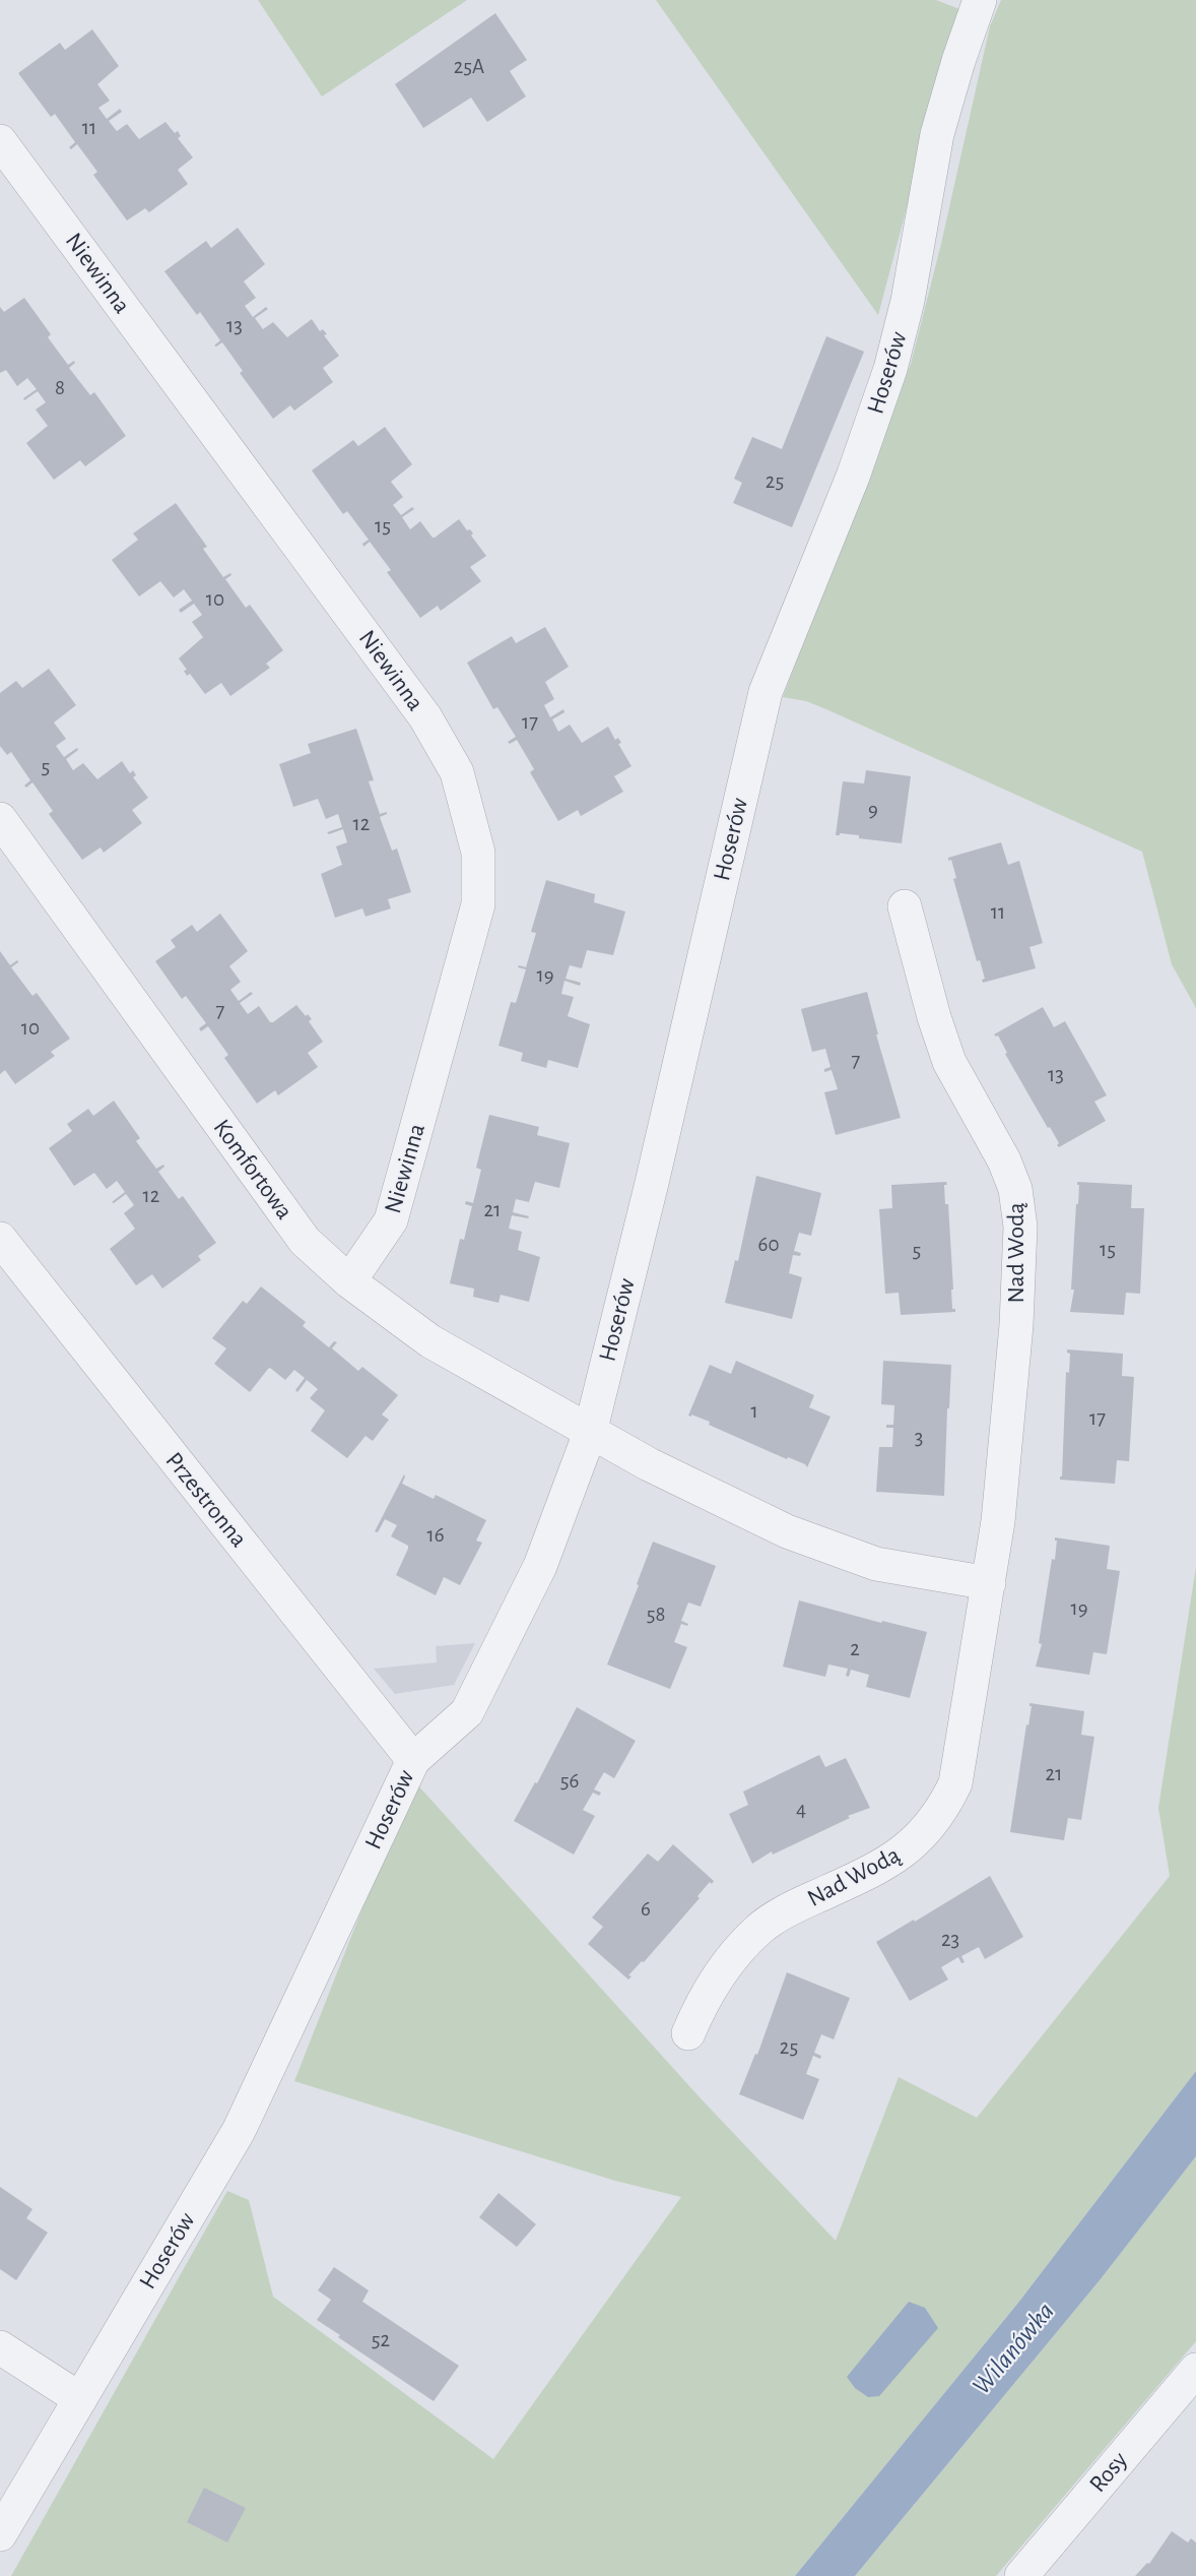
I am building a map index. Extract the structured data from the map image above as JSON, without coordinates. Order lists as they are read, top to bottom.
{
  "streets": {
    "street": [
      "Niewinna",
      "Hoserów",
      "Komfortowa",
      "Nad Wodą",
      "Przestronna",
      "Rosy"
    ]
  },
  "crossings": [
    ["Niewinna", "Komfortowa"],
    ["Hoserów", "Komfortowa"],
    ["Hoserów", "Przestronna"]
  ],
  "water": ["Wilanówka"],
  "house_numbers": [
    "25A",
    "11",
    "13",
    "8",
    "25",
    "15",
    "10",
    "17",
    "5",
    "9",
    "12",
    "11",
    "19",
    "7",
    "10",
    "7",
    "13",
    "12",
    "21",
    "60",
    "15",
    "5",
    "1",
    "17",
    "3",
    "16",
    "19",
    "58",
    "2",
    "21",
    "56",
    "4",
    "6",
    "23",
    "25",
    "52"
  ]
}
